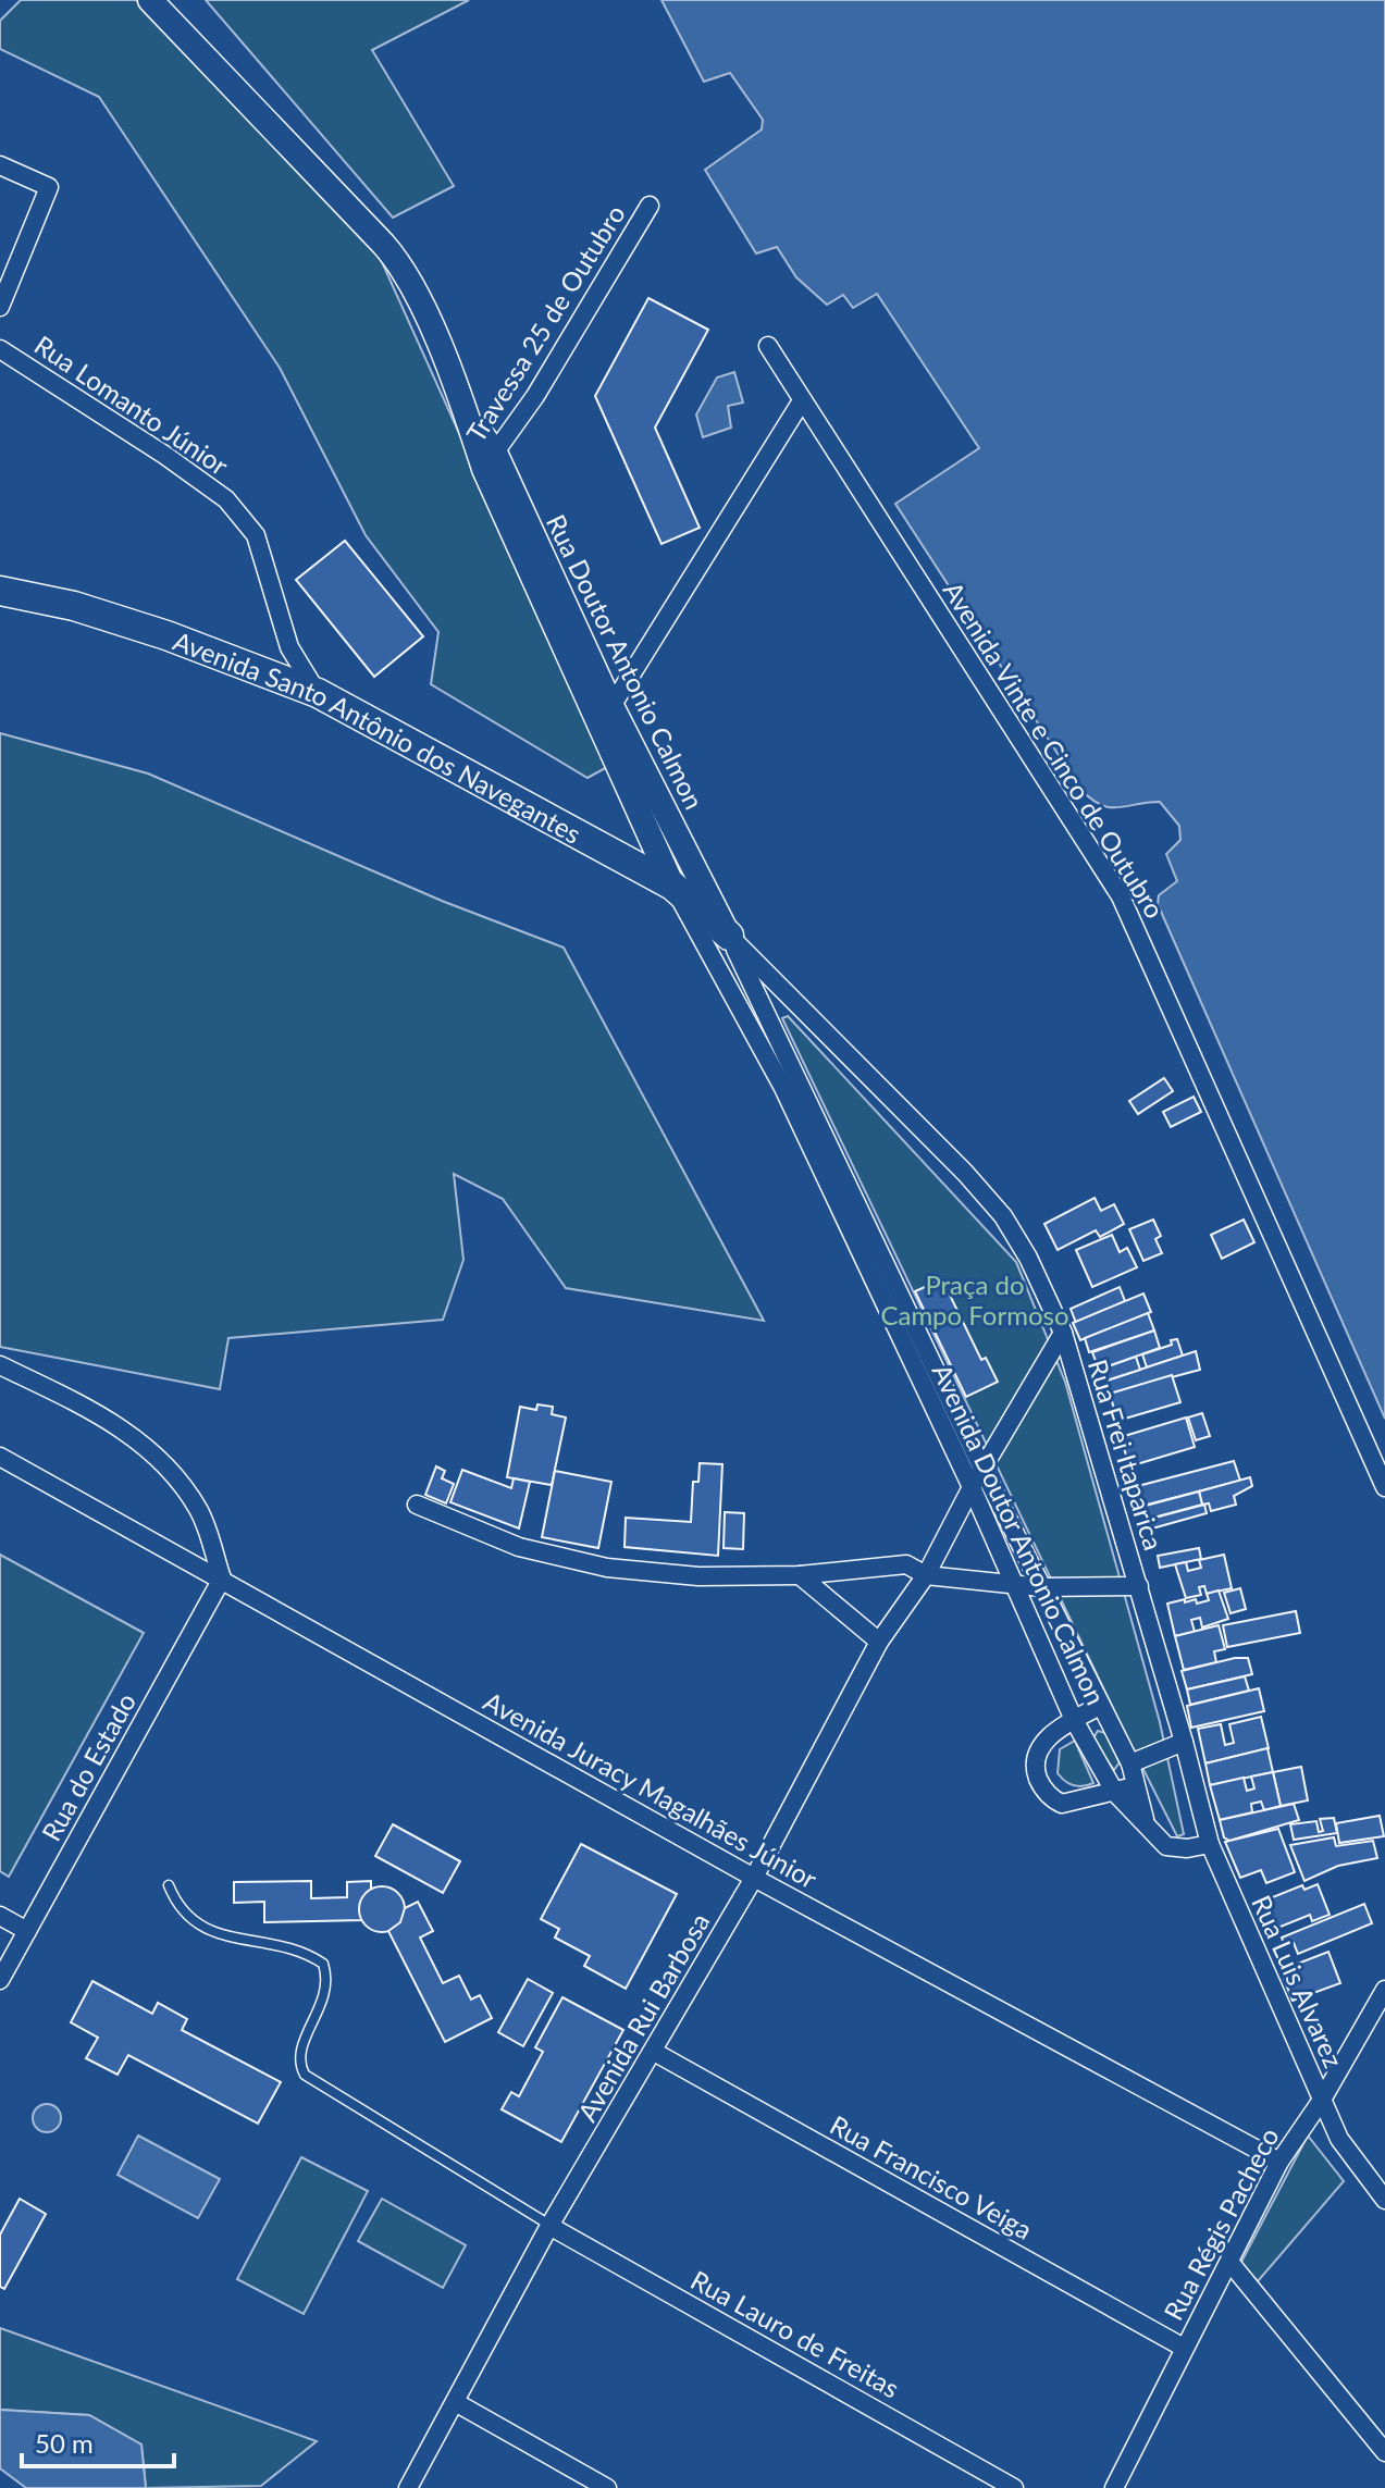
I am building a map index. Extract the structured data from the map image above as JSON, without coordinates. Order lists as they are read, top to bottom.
{
  "streets": {
    "main road": ["Avenida Santo Antônio dos Navegantes"],
    "street": [
      "Travessa 25 de Outubro",
      "Rua Lomanto Júnior",
      "Rua Doutor Antonio Calmon",
      "Avenida Vinte e Cinco de Outubro",
      "Rua Frei Itaparica",
      "Avenida Doutor Antonio Calmon",
      "Rua do Estado",
      "Avenida Juracy Magalhães Júnior",
      "Rua Luis Alvarez",
      "Avenida Rui Barbosa",
      "Rua Francisco Veiga",
      "Rua Régis Pacheco",
      "Rua Lauro de Freitas"
    ]
  },
  "crossings": [
    ["Travessa 25 de Outubro", "Rua Doutor Antonio Calmon"],
    ["Rua Lomanto Júnior", "Avenida Santo Antônio dos Navegantes"],
    ["Rua Doutor Antonio Calmon", "Avenida Santo Antônio dos Navegantes"],
    ["Rua Doutor Antonio Calmon", "Rua Frei Itaparica"],
    ["Rua Doutor Antonio Calmon", "Avenida Doutor Antonio Calmon"],
    ["Avenida Santo Antônio dos Navegantes", "Rua Frei Itaparica"],
    ["Avenida Santo Antônio dos Navegantes", "Avenida Doutor Antonio Calmon"],
    ["Rua Frei Itaparica", "Avenida Doutor Antonio Calmon"],
    ["Rua Frei Itaparica", "Rua Luis Alvarez"],
    ["Rua Frei Itaparica", "Avenida Rui Barbosa"],
    ["Avenida Doutor Antonio Calmon", "Rua Luis Alvarez"],
    ["Avenida Doutor Antonio Calmon", "Avenida Rui Barbosa"],
    ["Rua do Estado", "Avenida Juracy Magalhães Júnior"],
    ["Avenida Juracy Magalhães Júnior", "Avenida Rui Barbosa"],
    ["Avenida Juracy Magalhães Júnior", "Rua Régis Pacheco"],
    ["Rua Luis Alvarez", "Rua Régis Pacheco"],
    ["Avenida Rui Barbosa", "Rua Francisco Veiga"],
    ["Avenida Rui Barbosa", "Rua Lauro de Freitas"],
    ["Rua Francisco Veiga", "Rua Régis Pacheco"]
  ],
  "parks": ["Praça do Campo Formoso"],
  "scale_bar": "50 m"
}
